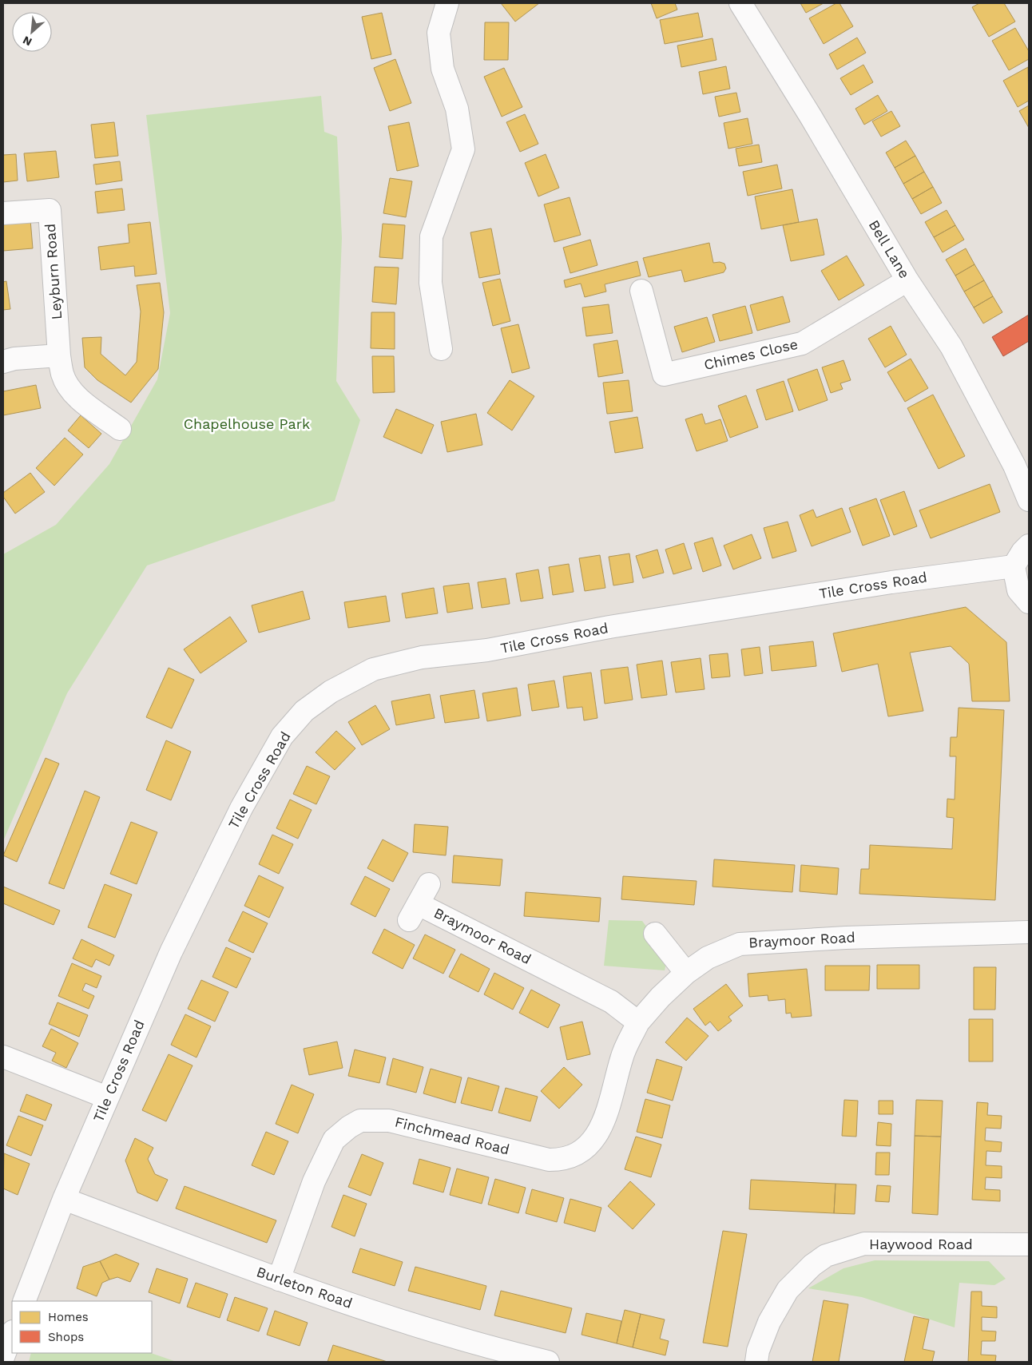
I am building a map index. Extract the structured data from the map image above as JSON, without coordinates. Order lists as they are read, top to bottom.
{
  "streets": {
    "street": [
      "Bell Lane",
      "Leyburn Road",
      "Chimes Close",
      "Tile Cross Road",
      "Braymoor Road",
      "Finchmead Road",
      "Haywood Road",
      "Burleton Road"
    ]
  },
  "crossings": [
    ["Bell Lane", "Chimes Close"],
    ["Tile Cross Road", "Burleton Road"],
    ["Braymoor Road", "Finchmead Road"],
    ["Finchmead Road", "Burleton Road"]
  ],
  "parks": ["Chapelhouse Park"],
  "legend": ["Homes", "Shops"],
  "north": "bottom left"
}
